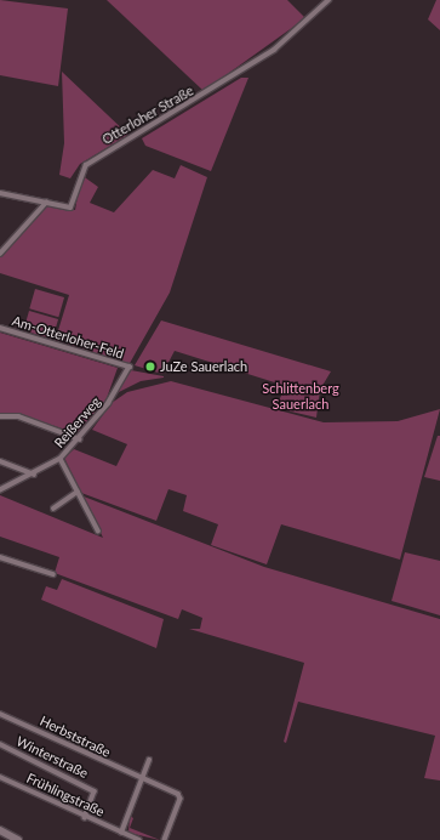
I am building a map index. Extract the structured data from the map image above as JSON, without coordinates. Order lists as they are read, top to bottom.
{
  "streets": {
    "street": [
      "Otterloher Straße",
      "Am-Otterloher-Feld",
      "Reißerweg",
      "Herbststraße",
      "Winterstraße",
      "Frühlingstraße"
    ]
  },
  "crossings": [
    ["Am-Otterloher-Feld", "Reißerweg"],
    ["Winterstraße", "Frühlingstraße"]
  ],
  "parks": ["Schlittenberg Sauerlach"],
  "places": ["JuZe Sauerlach"]
}
